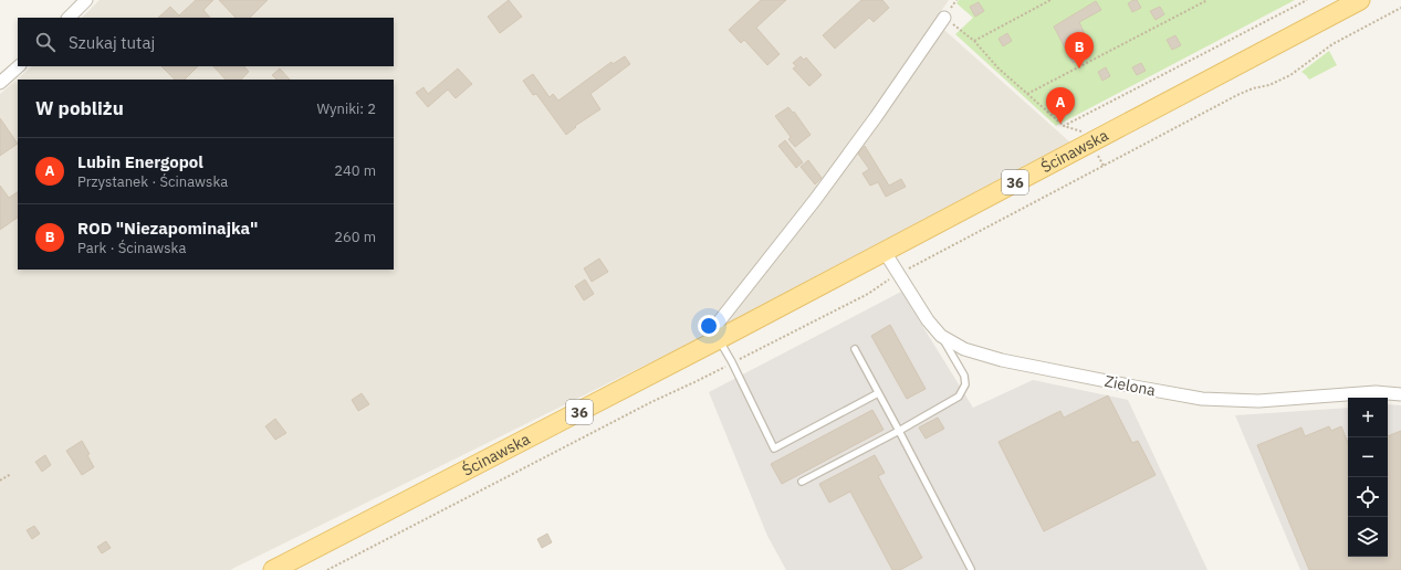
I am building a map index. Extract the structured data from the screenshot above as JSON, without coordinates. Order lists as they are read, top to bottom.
{
  "streets": {
    "main road": ["Ścinawska", "36"],
    "street": ["Zielona"]
  },
  "crossings": [
    ["Ścinawska", "Zielona"]
  ],
  "page": {
    "search": "Szukaj tutaj",
    "pins": ["B", "A"],
    "heading": ["W pobliżu", "Wyniki: 2"],
    "list": [
      {
        "mark": "A",
        "name": "Lubin Energopol",
        "note": "Przystanek · Ścinawska",
        "value": "240 m"
      },
      {
        "mark": "B",
        "name": "ROD \"Niezapominajka\"",
        "note": "Park · Ścinawska",
        "value": "260 m"
      }
    ],
    "map_buttons": ["+", "−"]
  }
}
